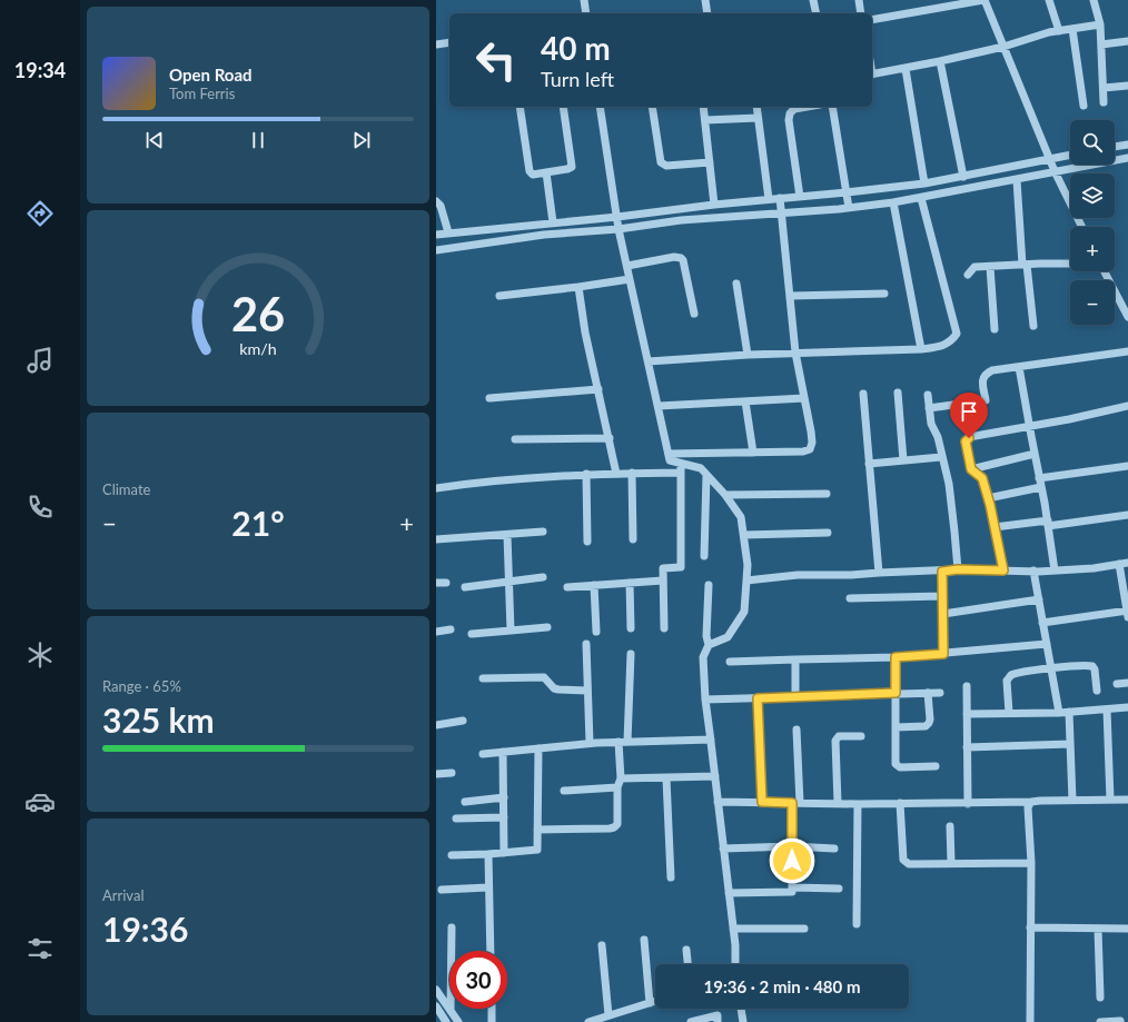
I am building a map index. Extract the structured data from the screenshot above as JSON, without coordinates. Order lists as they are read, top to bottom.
{
  "page": {
    "tabs": "19:34",
    "turn": ["40 m", "Turn left"],
    "song": ["Open Road", "Tom Ferris"],
    "map_buttons": ["+", "−"],
    "tile": [
      "Climate",
      ["Range · 65%", "325 km"],
      ["Arrival", "19:36"]
    ],
    "heat": ["−", "21°", "+"],
    "limit": "30",
    "trip": "19:36 · 2 min · 480 m",
    "gauge": ["26", "km/h"]
  }
}
